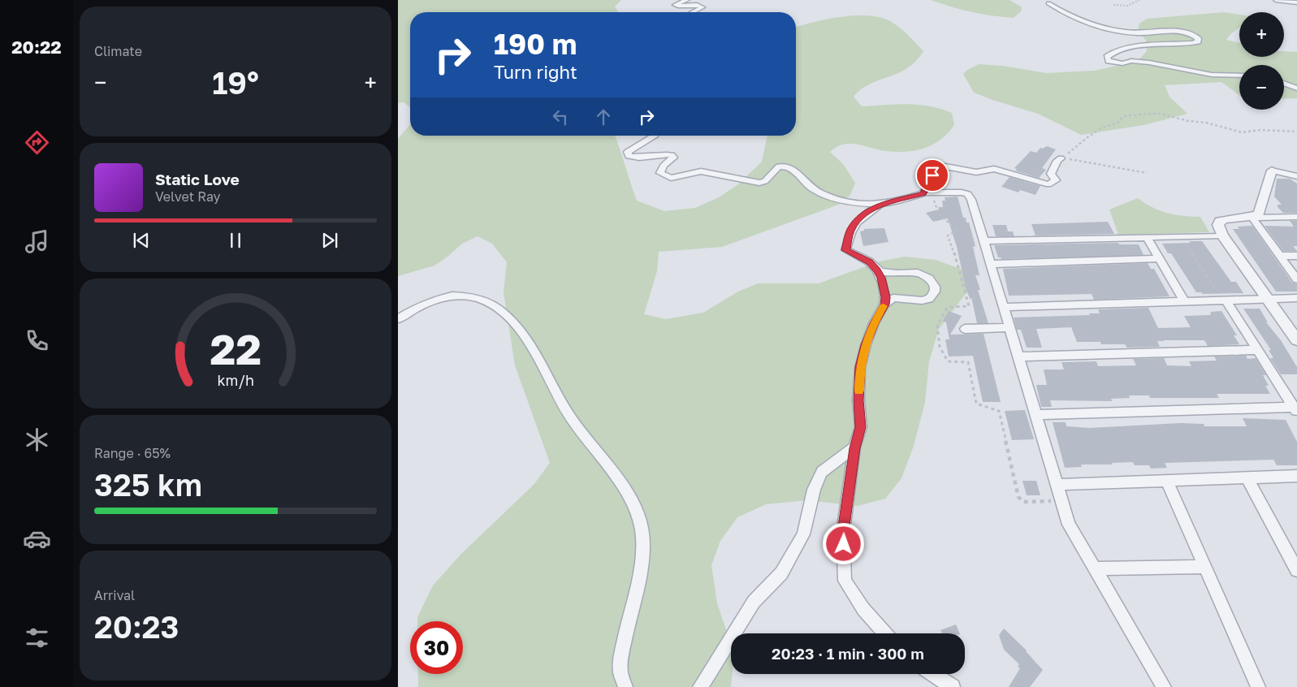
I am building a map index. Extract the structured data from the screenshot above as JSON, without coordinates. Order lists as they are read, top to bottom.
{
  "page": {
    "tabs": "20:22",
    "tile": [
      "Climate",
      ["Range · 65%", "325 km"],
      ["Arrival", "20:23"]
    ],
    "map_buttons": ["+", "−"],
    "turn": ["190 m", "Turn right"],
    "heat": ["−", "19°", "+"],
    "song": ["Static Love", "Velvet Ray"],
    "limit": "30",
    "trip": "20:23 · 1 min · 300 m",
    "gauge": ["22", "km/h"]
  }
}
